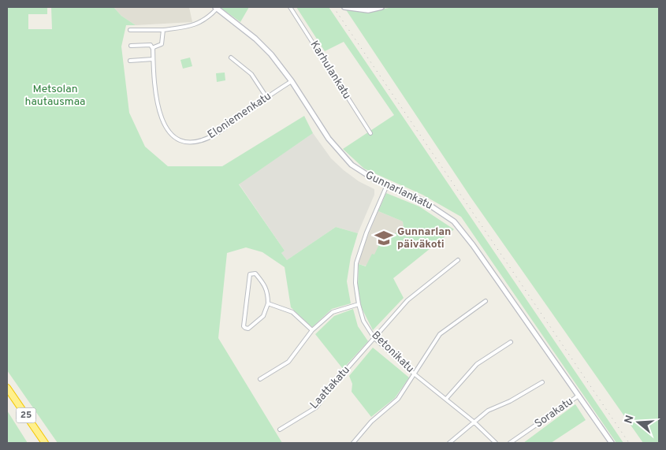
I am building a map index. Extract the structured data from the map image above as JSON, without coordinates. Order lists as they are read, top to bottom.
{
  "streets": {
    "highway": ["25"],
    "street": [
      "Karhulankatu",
      "Eloniemenkatu",
      "Gunnarlankatu",
      "Betonikatu",
      "Laattakatu",
      "Sorakatu"
    ]
  },
  "crossings": [
    ["Eloniemenkatu", "Gunnarlankatu"],
    ["Gunnarlankatu", "Betonikatu"],
    ["Gunnarlankatu", "Sorakatu"],
    ["Betonikatu", "Laattakatu"]
  ],
  "parks": ["Metsolan hautausmaa"],
  "places": {
    "school or university": ["Gunnarlan päiväkoti"]
  },
  "north": "left"
}
